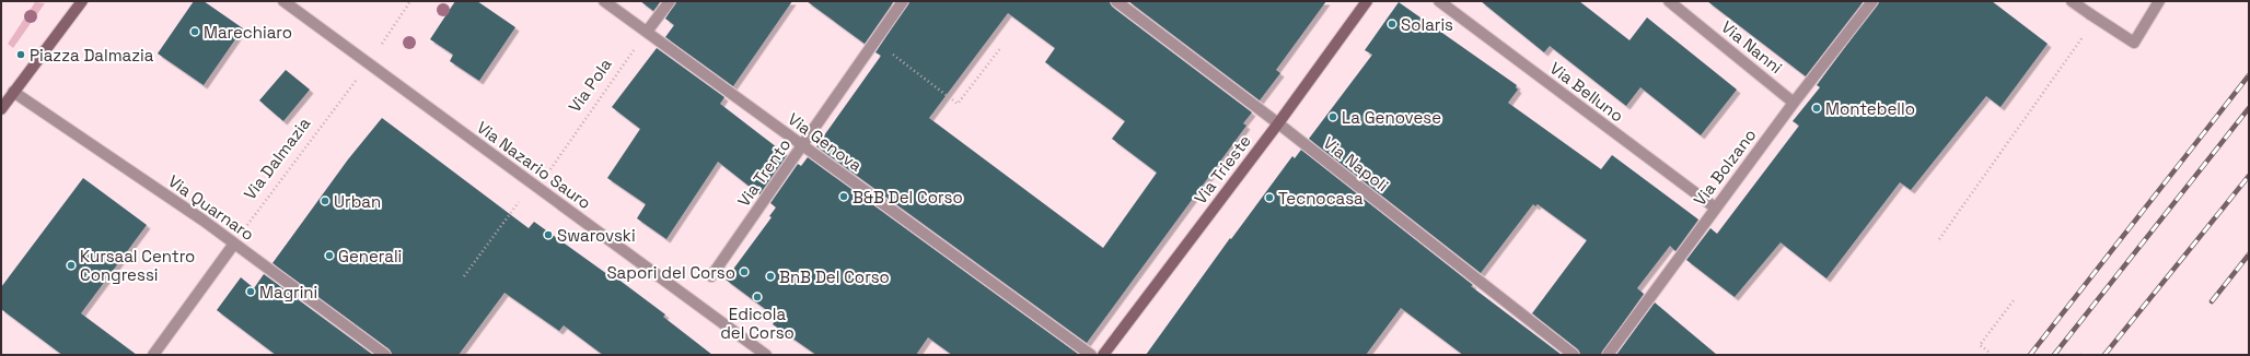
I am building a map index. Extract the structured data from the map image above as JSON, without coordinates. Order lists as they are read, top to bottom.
{
  "streets": {
    "street": [
      "Via Nanni",
      "Via Belluno",
      "Via Genova",
      "Via Napoli",
      "Via Nazario Sauro",
      "Via Bolzano",
      "Via Trieste",
      "Via Trento",
      "Via Quarnaro"
    ],
    "path": ["Via Pola", "Via Dalmazia"]
  },
  "crossings": [
    ["Via Nanni", "Via Bolzano"],
    ["Via Pola", "Via Genova"],
    ["Via Pola", "Via Nazario Sauro"],
    ["Via Belluno", "Via Bolzano"],
    ["Via Genova", "Via Trento"],
    ["Via Dalmazia", "Via Nazario Sauro"],
    ["Via Dalmazia", "Via Quarnaro"],
    ["Via Napoli", "Via Trieste"]
  ],
  "places": [
    "Solaris",
    "Marechiaro",
    "Piazza Dalmazia",
    "Montebello",
    "La Genovese",
    "B&B Del Corso",
    "Tecnocasa",
    "Urban",
    "Swarovski",
    "Generali",
    "Kursaal Centro Congressi",
    "Sapori del Corso",
    "BnB Del Corso",
    "Magrini",
    "Edicola del Corso"
  ]
}
